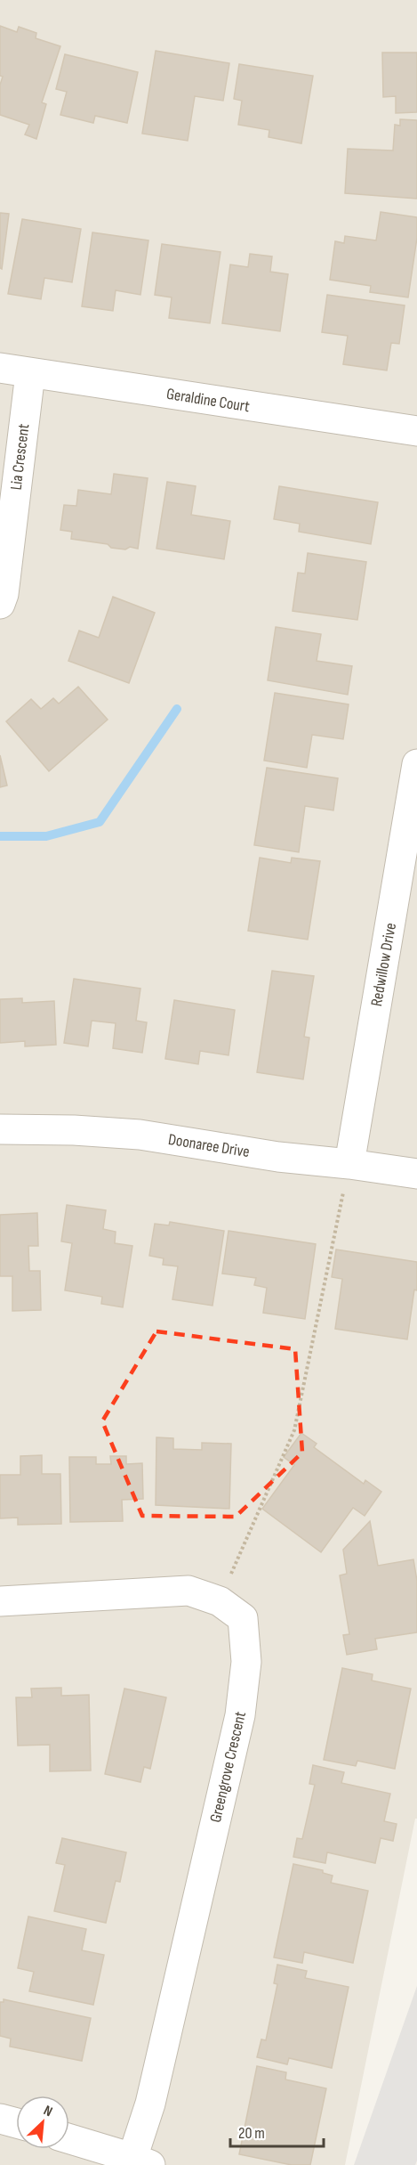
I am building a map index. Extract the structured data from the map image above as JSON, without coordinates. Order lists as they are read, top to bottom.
{
  "streets": {
    "street": [
      "Geraldine Court",
      "Lia Crescent",
      "Redwillow Drive",
      "Doonaree Drive",
      "Greengrove Crescent"
    ]
  },
  "crossings": [
    ["Geraldine Court", "Lia Crescent"],
    ["Redwillow Drive", "Doonaree Drive"]
  ],
  "scale_bar": "20 m",
  "north": "top right"
}
